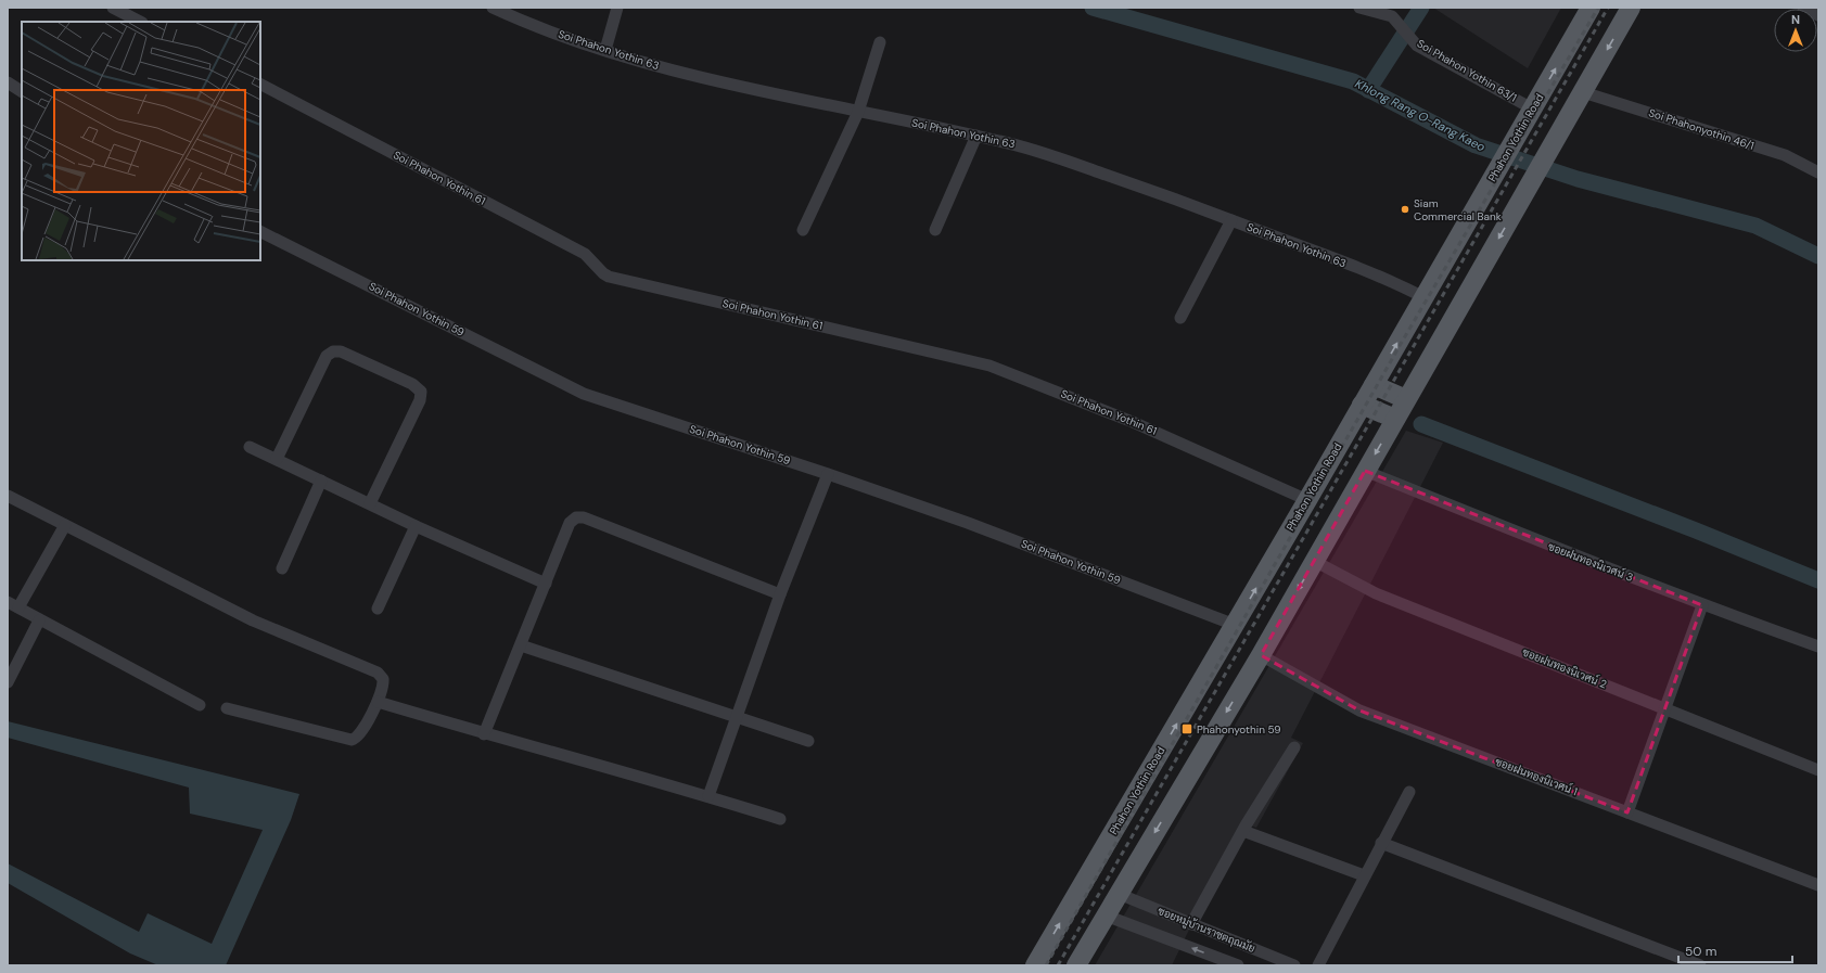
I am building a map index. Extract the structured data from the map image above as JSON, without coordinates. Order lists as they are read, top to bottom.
{
  "streets": {
    "main road": ["Phahon Yothin Road"],
    "street": [
      "Soi Phahon Yothin 63",
      "Soi Phahon Yothin 63/1",
      "Soi Phahonyothin 46/1",
      "Soi Phahon Yothin 61",
      "Soi Phahon Yothin 59",
      "ซอยฝนทองนิเวศน์ 3",
      "ซอยฝนทองนิเวศน์ 2",
      "ซอยฝนทองนิเวศน์ 1",
      "ซอยหมู่บ้านราชตฤณมัย"
    ]
  },
  "crossings": [
    ["Soi Phahon Yothin 63", "Phahon Yothin Road"],
    ["Soi Phahon Yothin 63/1", "Phahon Yothin Road"],
    ["Phahon Yothin Road", "Soi Phahon Yothin 61"],
    ["Phahon Yothin Road", "Soi Phahon Yothin 59"]
  ],
  "water": ["Khlong Rang O-Rang Kaeo"],
  "places": {
    "other": ["Siam Commercial Bank"],
    "transit": ["Phahonyothin 59"]
  },
  "scale_bar": "50 m",
  "north": "top"
}
